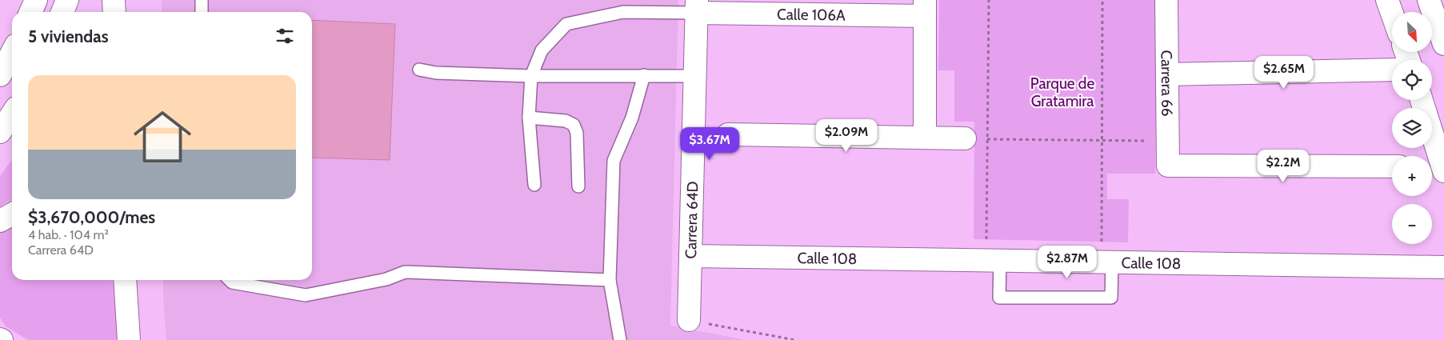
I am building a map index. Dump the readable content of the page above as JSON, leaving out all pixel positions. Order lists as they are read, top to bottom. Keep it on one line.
{"streets":{"street":["Calle 106A","Carrera 66","Carrera 64D","Calle 108"]},"crossings":[["Calle 106A","Carrera 64D"],["Carrera 64D","Calle 108"]],"parks":["Parque de Gratamira"],"north":"bottom right","page":{"map_buttons":["+","−"],"heading":"5 viviendas","price":["$2.65M","$2.09M","$3.67M","$2.2M","$2.87M"],"list":[{"name":"$3,670,000/mes","note":"4 hab. · 104 m² · Carrera 64D"}]}}
